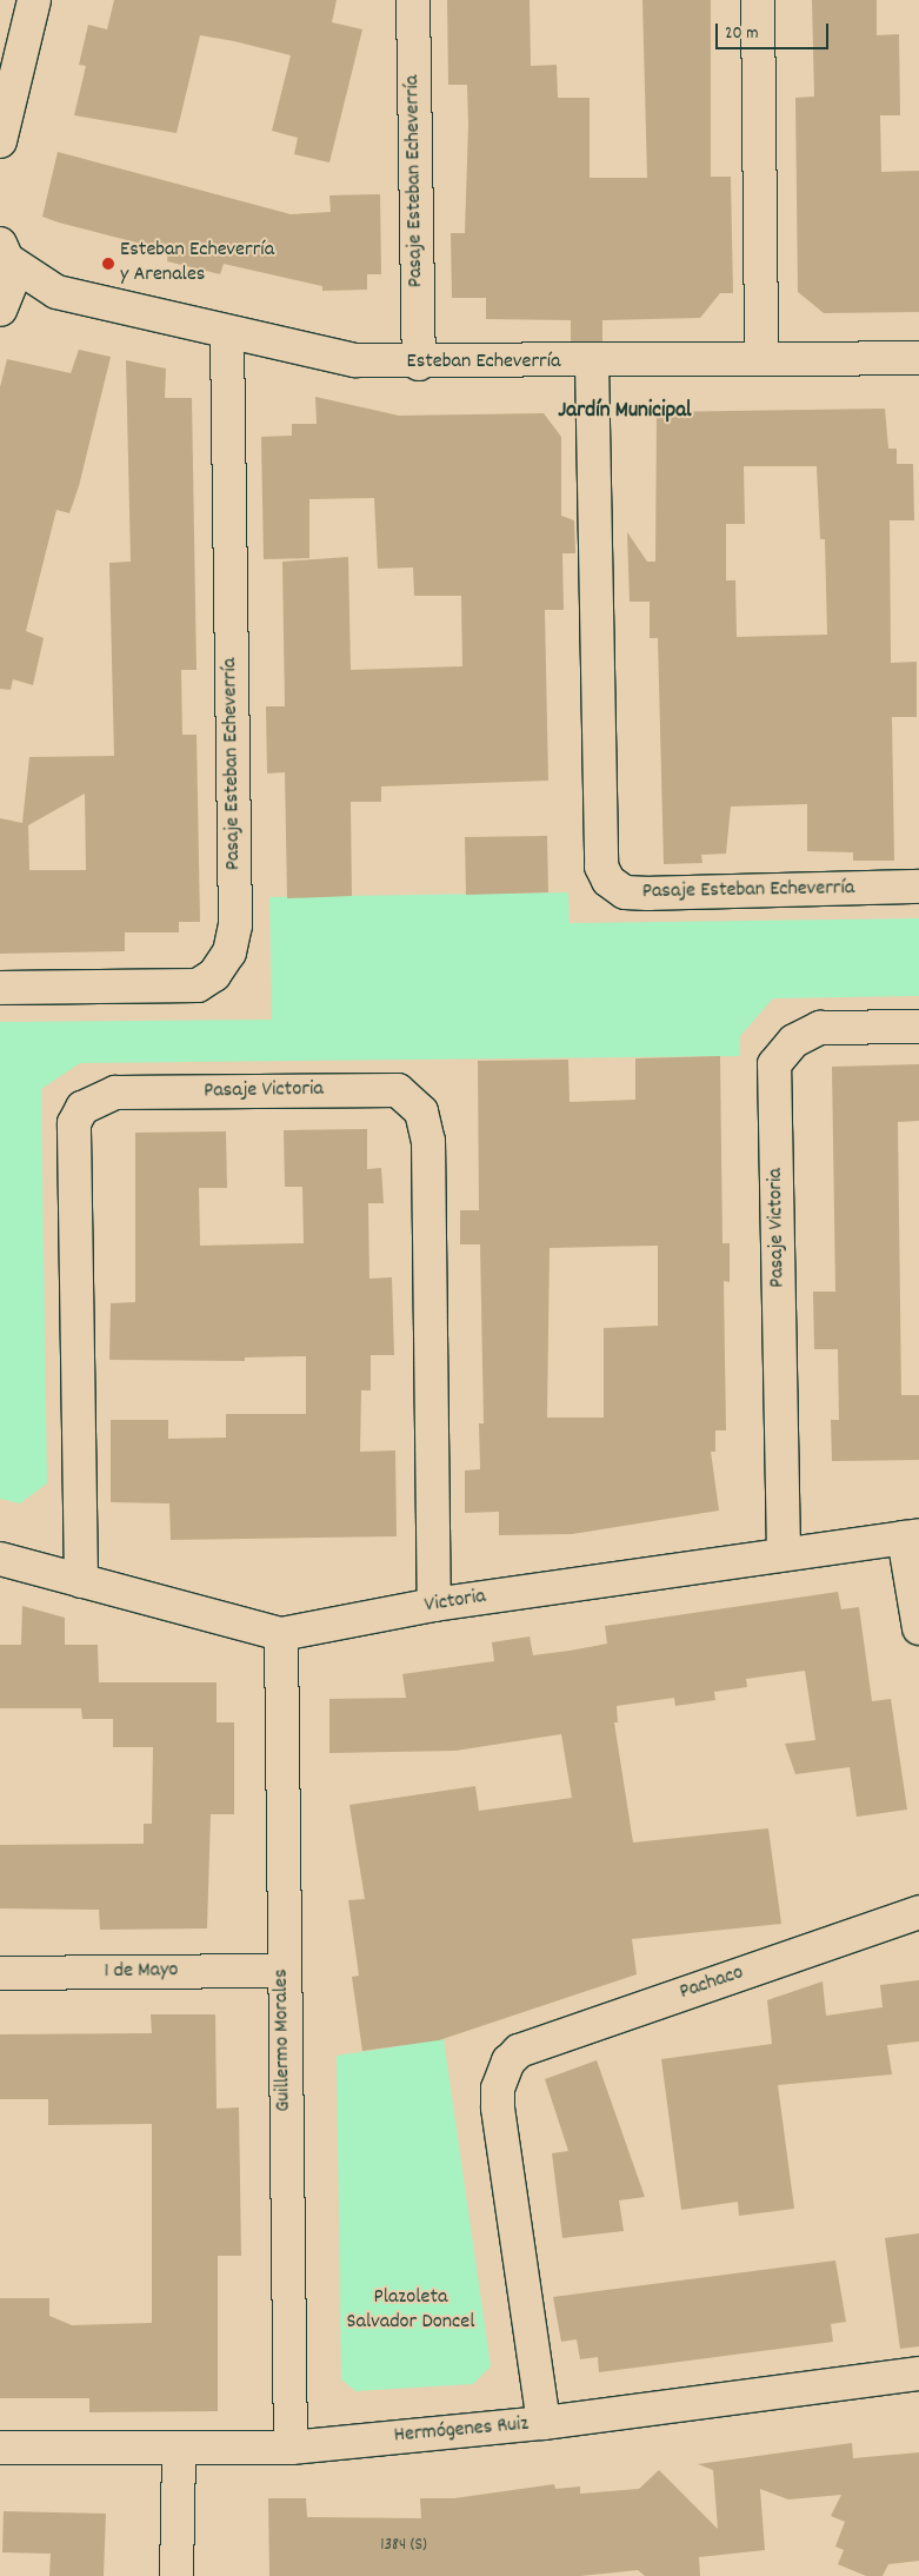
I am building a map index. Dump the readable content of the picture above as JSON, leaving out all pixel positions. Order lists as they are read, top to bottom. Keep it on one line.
{"streets":{"street":["Pasaje Esteban Echeverría","Esteban Echeverría","Pasaje Victoria","Victoria","1 de Mayo","Pachaco","Guillermo Morales","Hermógenes Ruiz"]},"crossings":[["Pasaje Esteban Echeverría","Esteban Echeverría"],["Pasaje Victoria","Victoria"],["Victoria","Guillermo Morales"],["1 de Mayo","Guillermo Morales"],["Pachaco","Hermógenes Ruiz"],["Guillermo Morales","Hermógenes Ruiz"]],"districts":["Jardín Municipal"],"parks":["Plazoleta Salvador Doncel"],"places":["Esteban Echeverría y Arenales"],"house_numbers":["1384 (S)"],"scale_bar":"20 m"}
